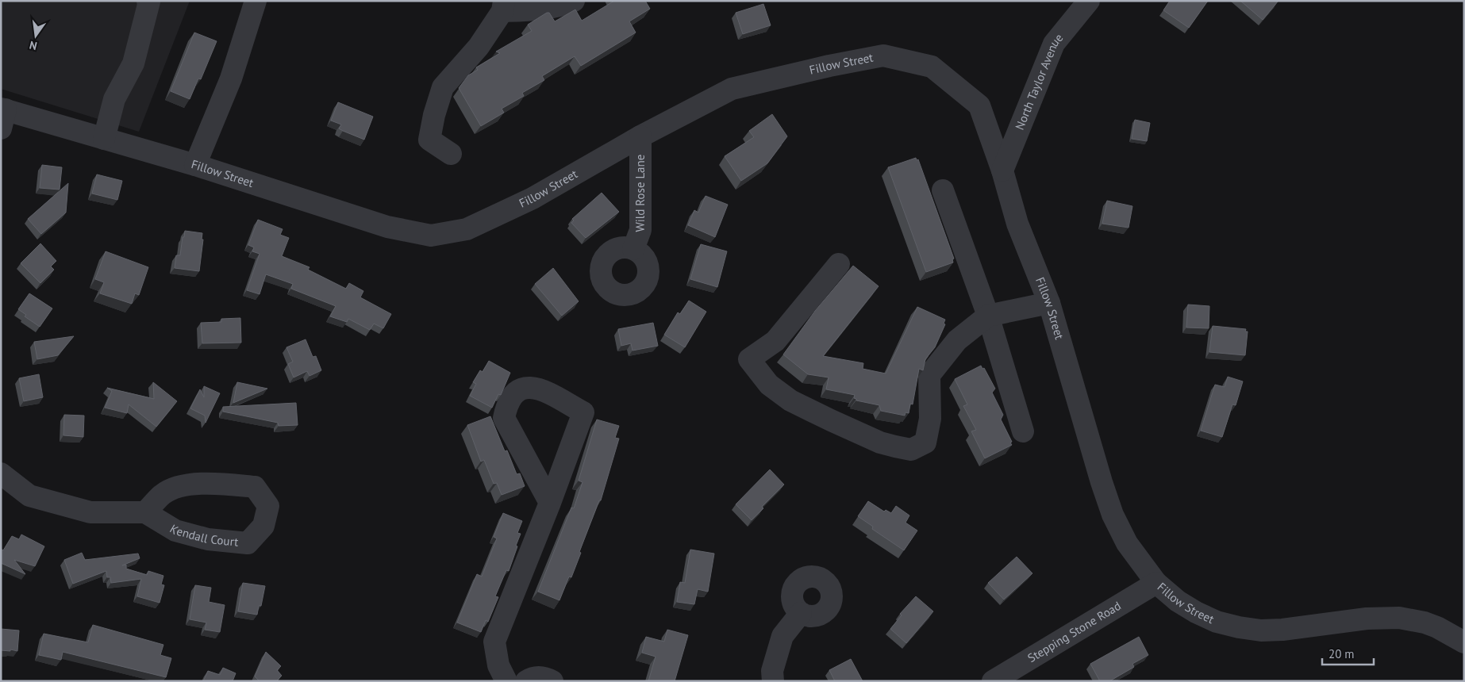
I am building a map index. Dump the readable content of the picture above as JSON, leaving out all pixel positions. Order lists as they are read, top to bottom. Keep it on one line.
{"streets":{"street":["Fillow Street","North Taylor Avenue","Wild Rose Lane","Kendall Court","Stepping Stone Road"]},"crossings":[["Fillow Street","North Taylor Avenue"],["Fillow Street","Wild Rose Lane"],["Fillow Street","Stepping Stone Road"]],"scale_bar":"20 m","north":"bottom"}
